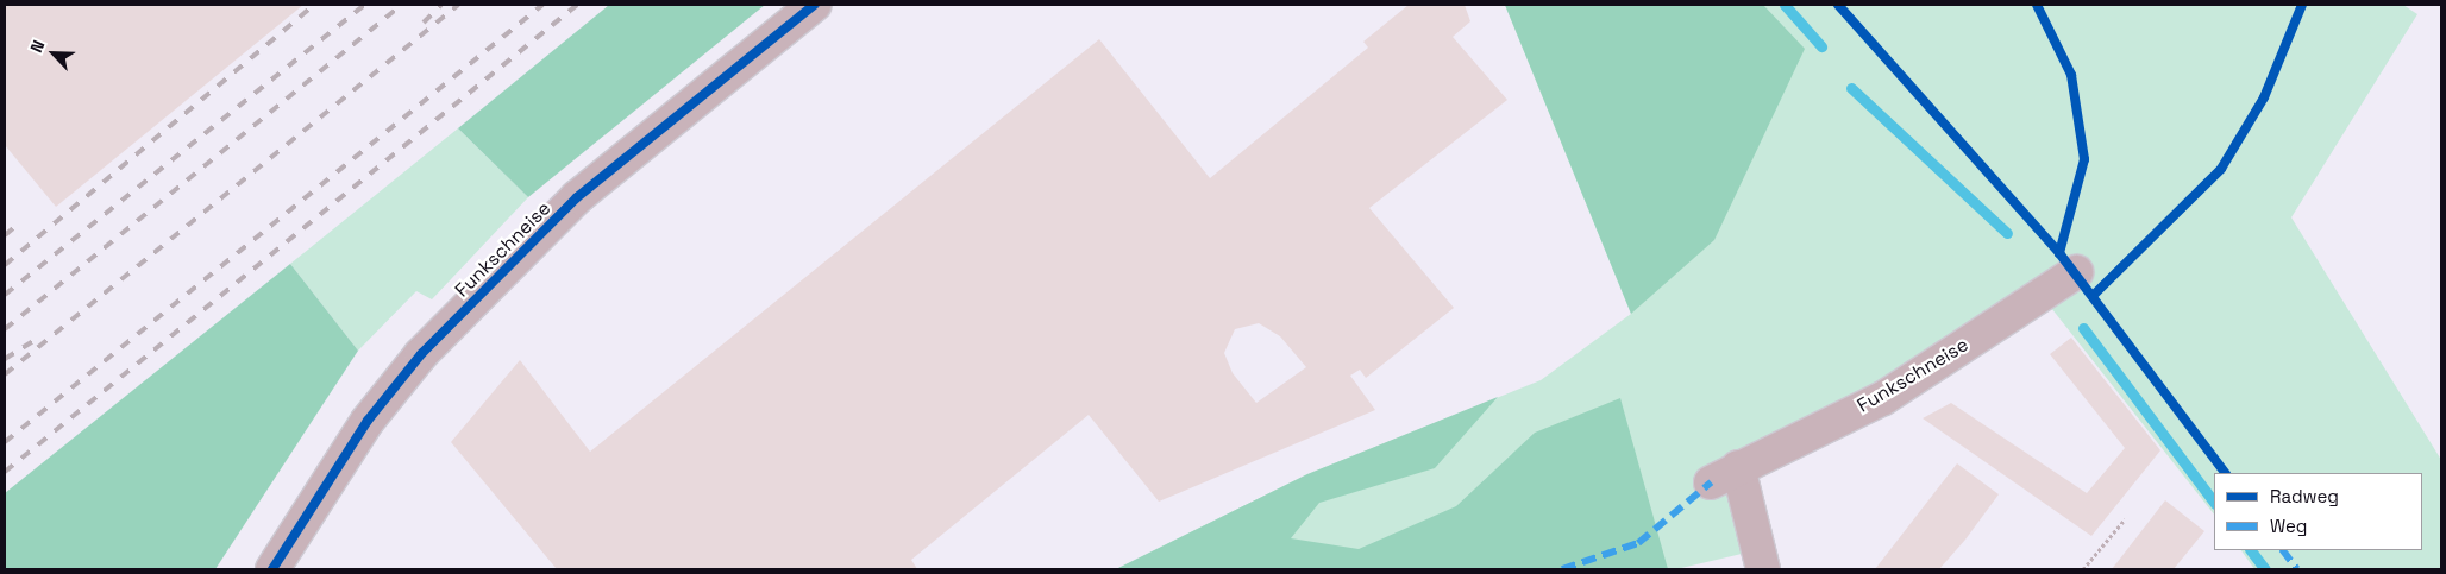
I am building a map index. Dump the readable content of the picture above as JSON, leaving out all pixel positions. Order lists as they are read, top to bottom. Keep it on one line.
{"streets":{"street":["Funkschneise"]},"legend":["Radweg","Weg"],"north":"top left"}
